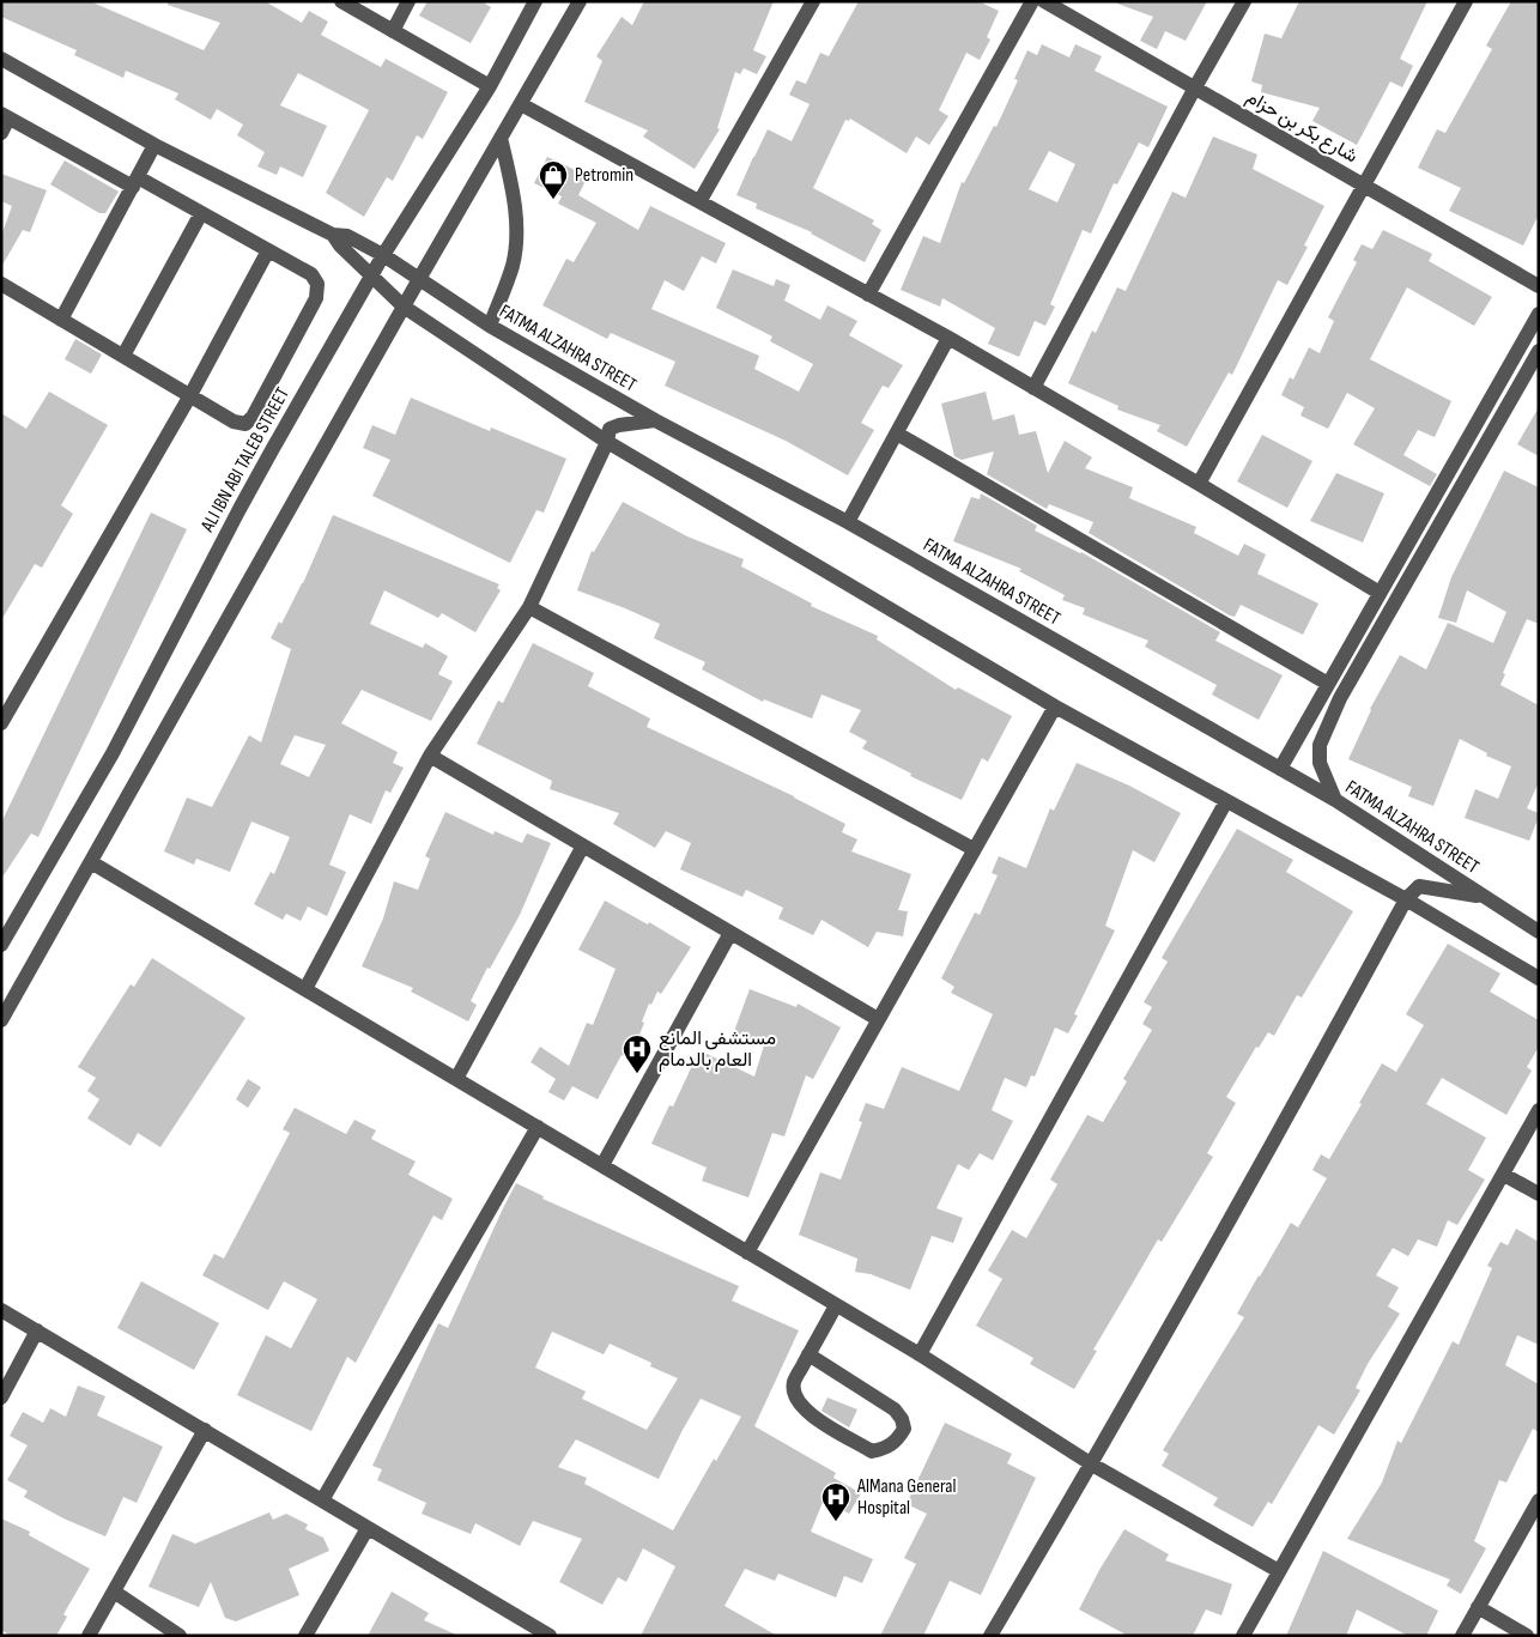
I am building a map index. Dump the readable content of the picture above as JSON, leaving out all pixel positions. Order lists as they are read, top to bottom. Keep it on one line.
{"streets":{"street":["شارع بكر بن حزام","FATMA ALZAHRA STREET","ALI IBN ABI TALEB STREET"]},"crossings":[["FATMA ALZAHRA STREET","ALI IBN ABI TALEB STREET"]],"places":{"shop":["Petromin"],"hospital":["مستشفى المانع العام بالدمام","AlMana General Hospital"]}}
